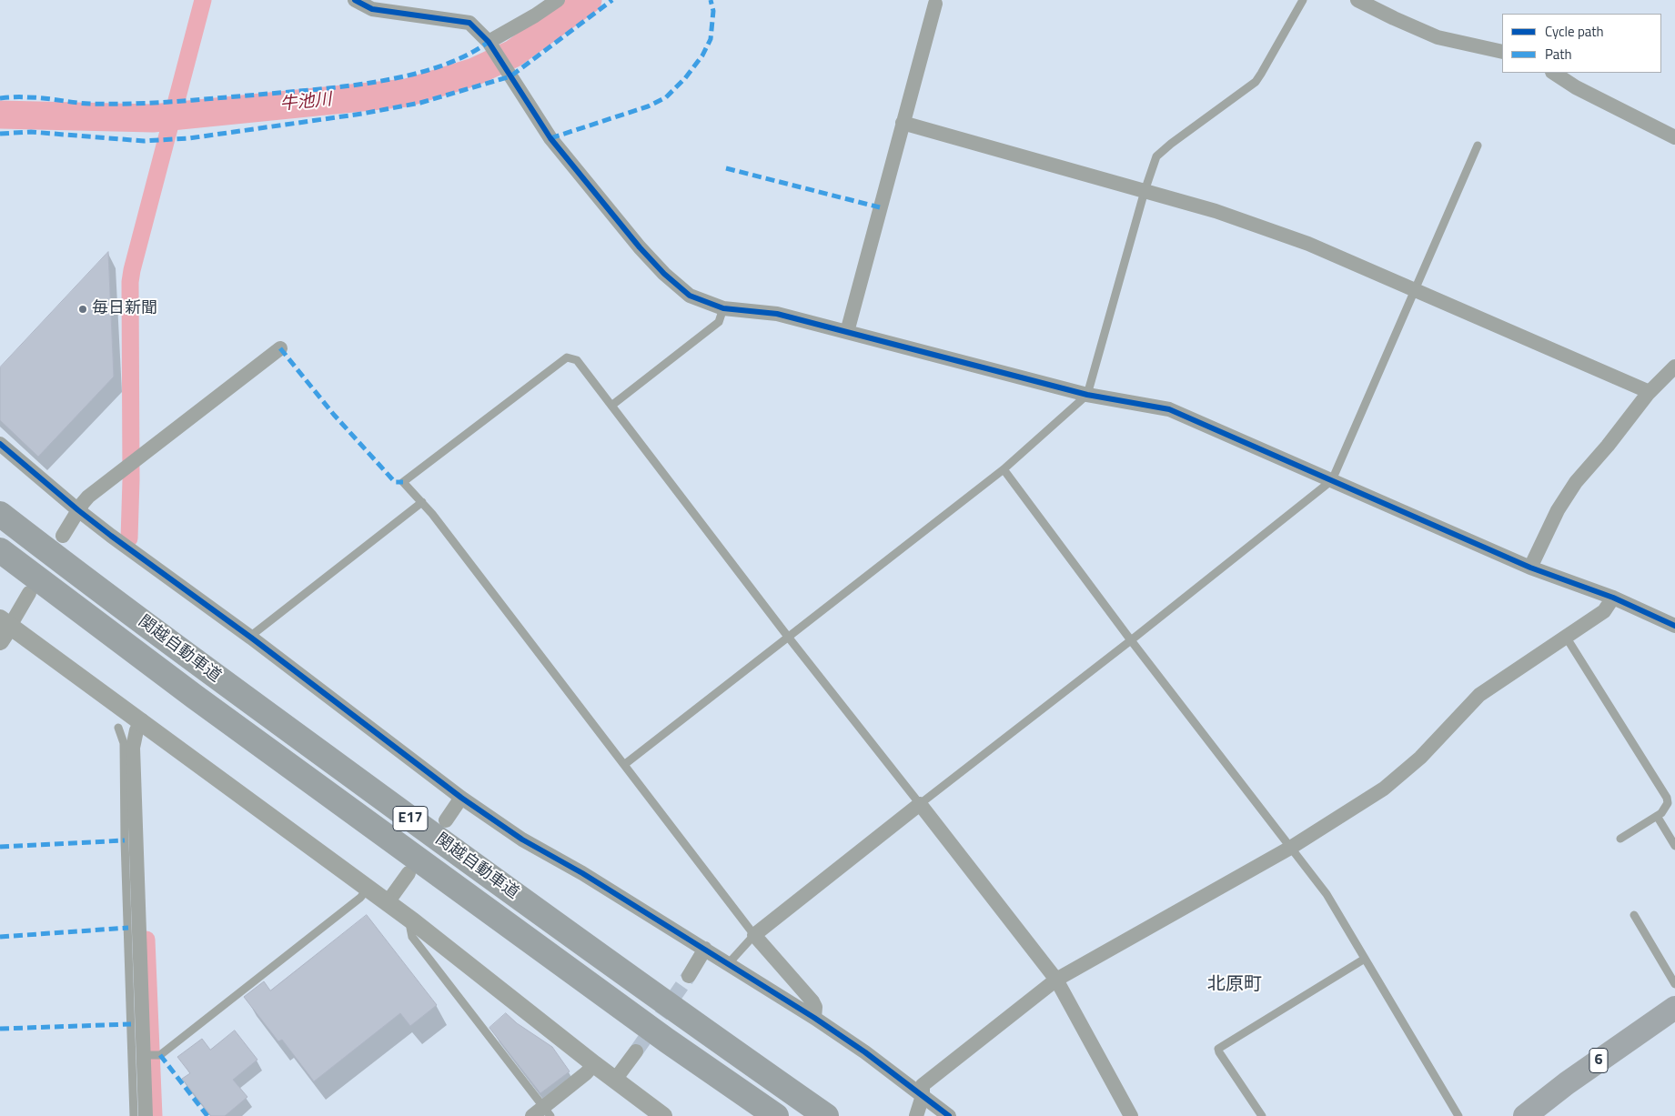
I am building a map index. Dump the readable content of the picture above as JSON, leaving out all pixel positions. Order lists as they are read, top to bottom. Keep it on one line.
{"streets":{"highway":["関越自動車道","E17"],"main road":["6"]},"districts":["北原町"],"water":["牛池川"],"places":["毎日新聞"],"legend":["Cycle path","Path"]}
